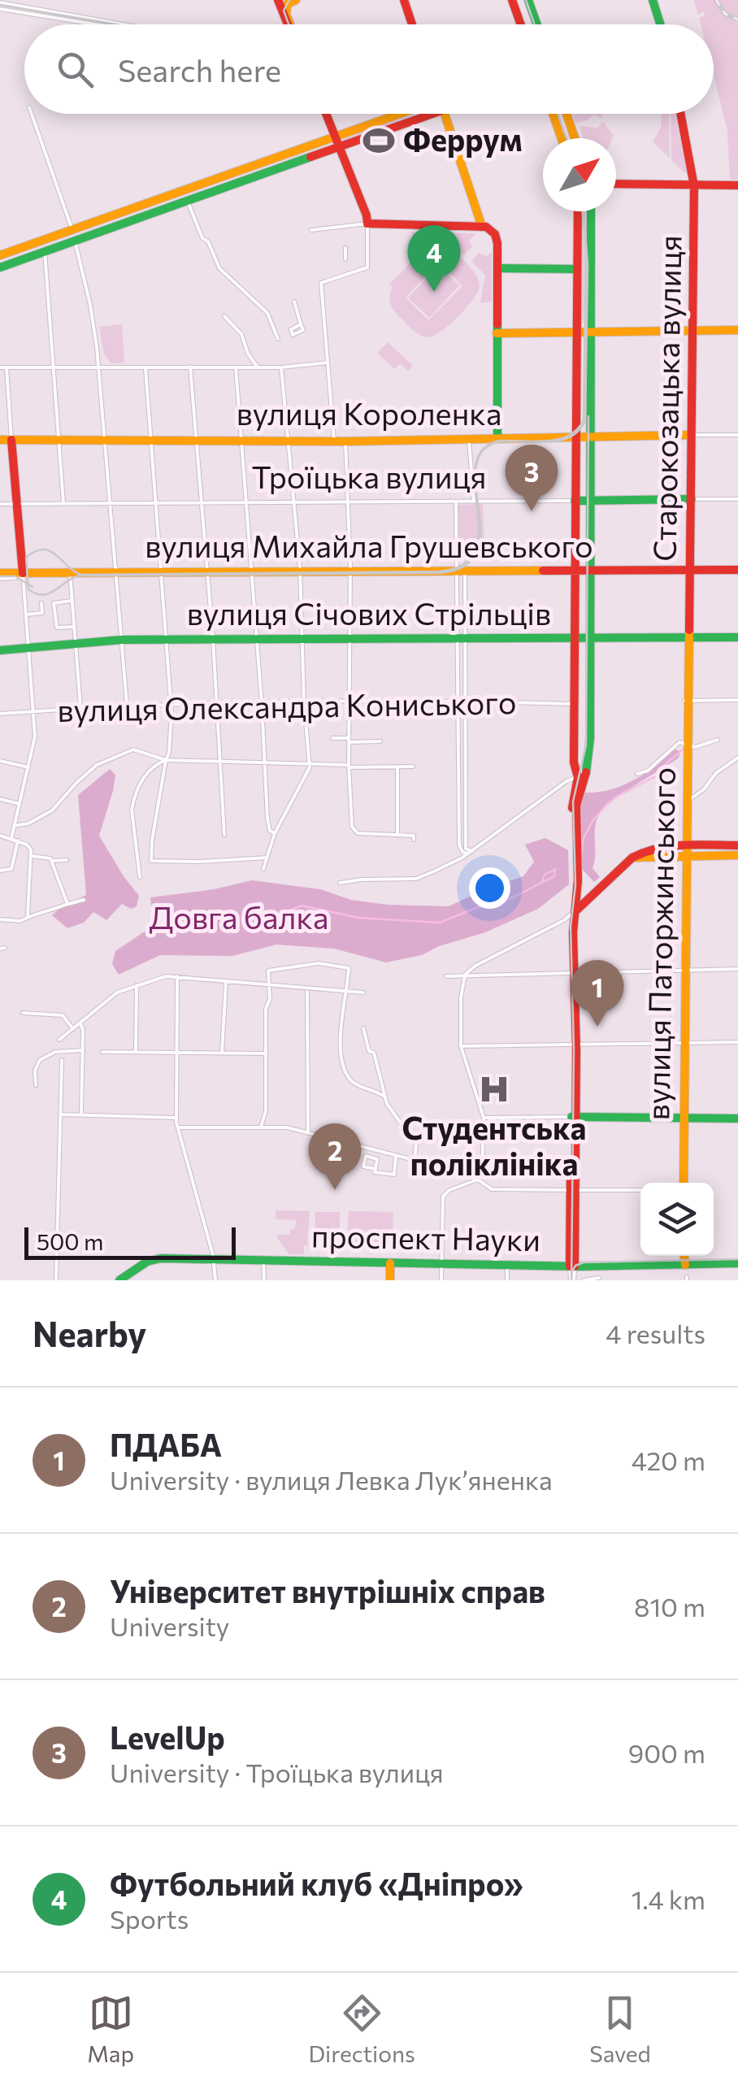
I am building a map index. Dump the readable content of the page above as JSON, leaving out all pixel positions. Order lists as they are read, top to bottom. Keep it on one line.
{"streets":{"main road":["Старокозацька вулиця","вулиця Короленка","Троїцька вулиця","вулиця Михайла Грушевського","вулиця Січових Стрільців","вулиця Паторжинського","проспект Науки"],"street":["вулиця Олександра Кониського"]},"crossings":[["Старокозацька вулиця","вулиця Короленка"],["Старокозацька вулиця","Троїцька вулиця"],["Старокозацька вулиця","вулиця Михайла Грушевського"],["Старокозацька вулиця","вулиця Січових Стрільців"],["Старокозацька вулиця","вулиця Паторжинського"]],"parks":["Довга балка"],"places":{"sports":["Феррум"],"hospital":["Студентська поліклініка"]},"scale_bar":"500 m","north":"top right","page":{"search":"Search here","pins":["4","3","1","2"],"scale":"500 m","heading":["Nearby","4 results"],"list":[{"mark":"1","name":"ПДАБА","note":"University · вулиця Левка Лукʼяненка","value":"420 m"},{"mark":"2","name":"Університет внутрішніх справ","note":"University","value":"810 m"},{"mark":"3","name":"LevelUp","note":"University · Троїцька вулиця","value":"900 m"},{"mark":"4","name":"Футбольний клуб «Дніпро»","note":"Sports","value":"1.4 km"}],"nav":["Map","Directions","Saved"]}}
